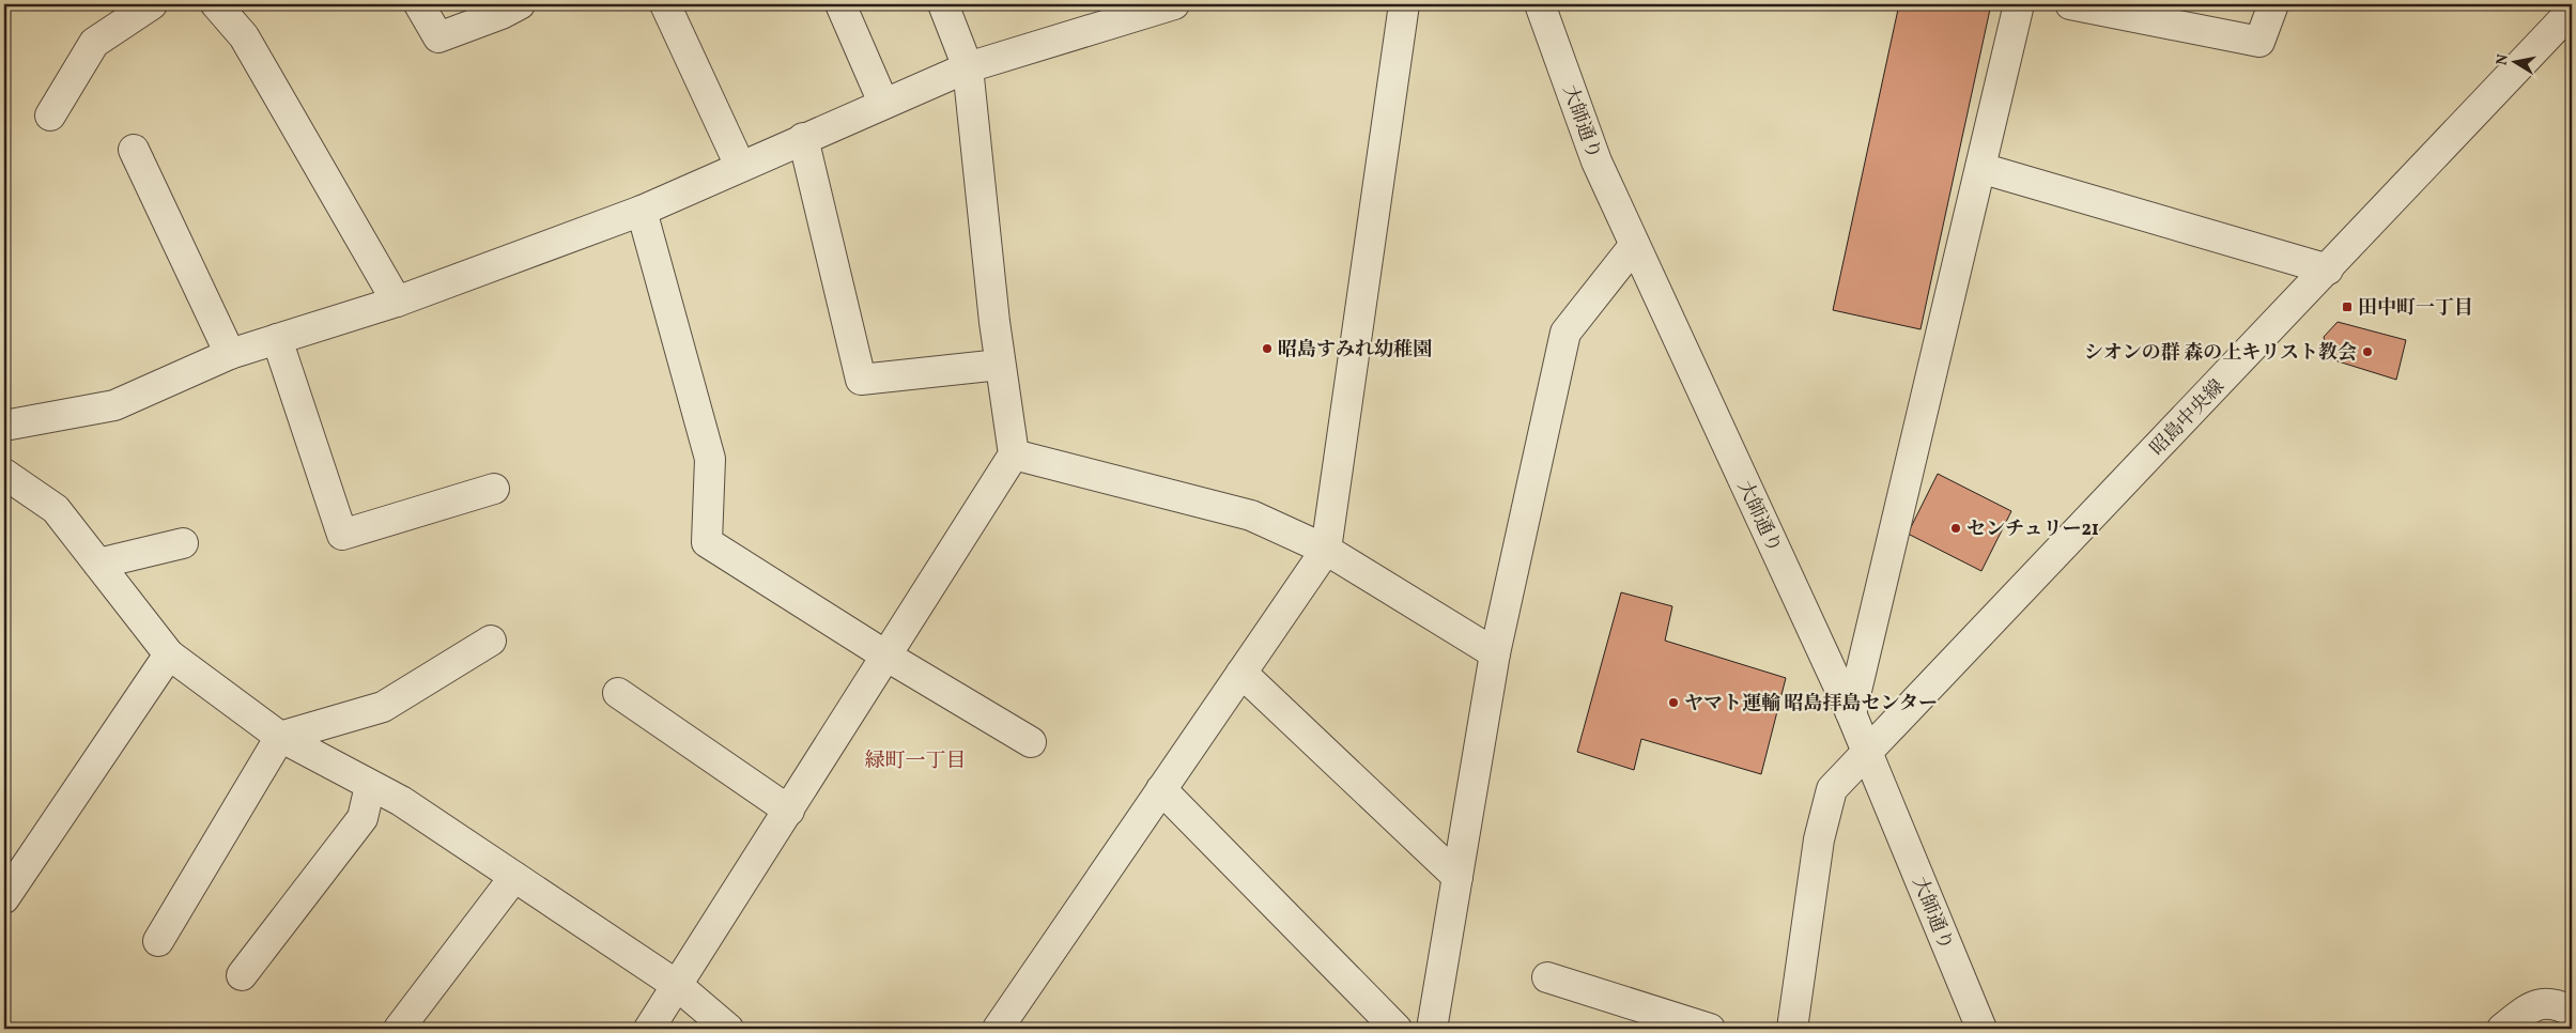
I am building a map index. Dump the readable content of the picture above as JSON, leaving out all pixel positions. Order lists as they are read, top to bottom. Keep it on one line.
{"streets":{"street":["大師通り","昭島中央線"]},"crossings":[["大師通り","昭島中央線"]],"districts":["緑町一丁目"],"places":{"transit":["田中町一丁目"],"other":["昭島すみれ幼稚園","シオンの群 森の上キリスト教会","センチュリー21","ヤマト運輸 昭島拝島センター"]},"north":"left"}
